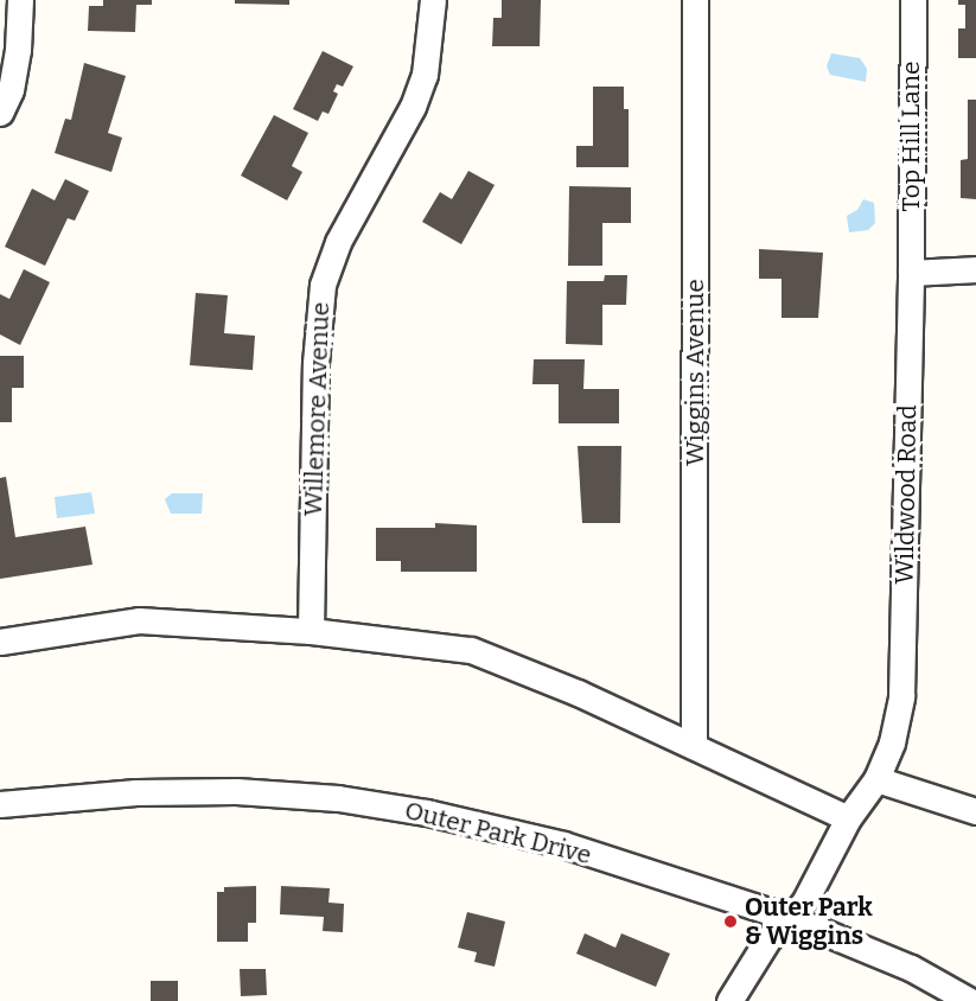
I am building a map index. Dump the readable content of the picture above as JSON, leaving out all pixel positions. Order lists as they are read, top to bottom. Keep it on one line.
{"streets":{"street":["Top Hill Lane","Wiggins Avenue","Willemore Avenue","Wildwood Road","Outer Park Drive"]},"crossings":[["Top Hill Lane","Wildwood Road"],["Wildwood Road","Outer Park Drive"]],"places":["Outer Park & Wiggins"]}
